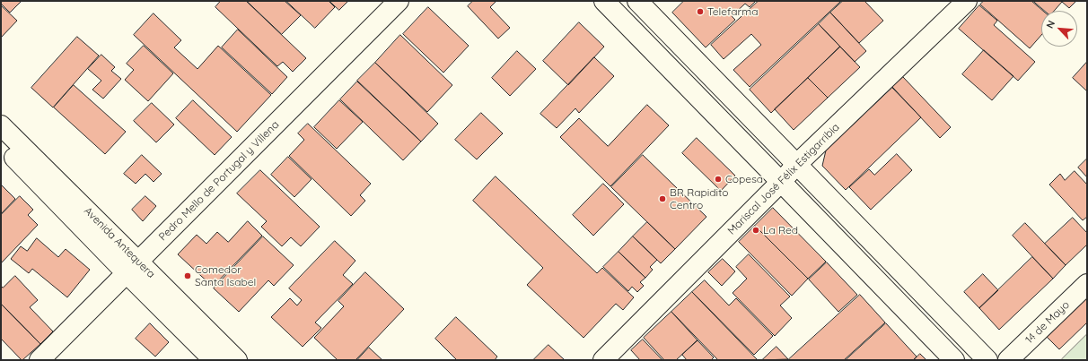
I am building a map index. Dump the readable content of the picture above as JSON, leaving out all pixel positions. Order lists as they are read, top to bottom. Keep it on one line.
{"streets":{"street":["Mariscal José Félix Estigarribia","Pedro Mello de Portugal y Villena","Avenida Antequera","14 de Mayo"]},"crossings":[["Pedro Mello de Portugal y Villena","Avenida Antequera"]],"places":["Telefarma","Copesa","BR Rapidito Centro","La Red","Comedor Santa Isabel"],"north":"top left"}
